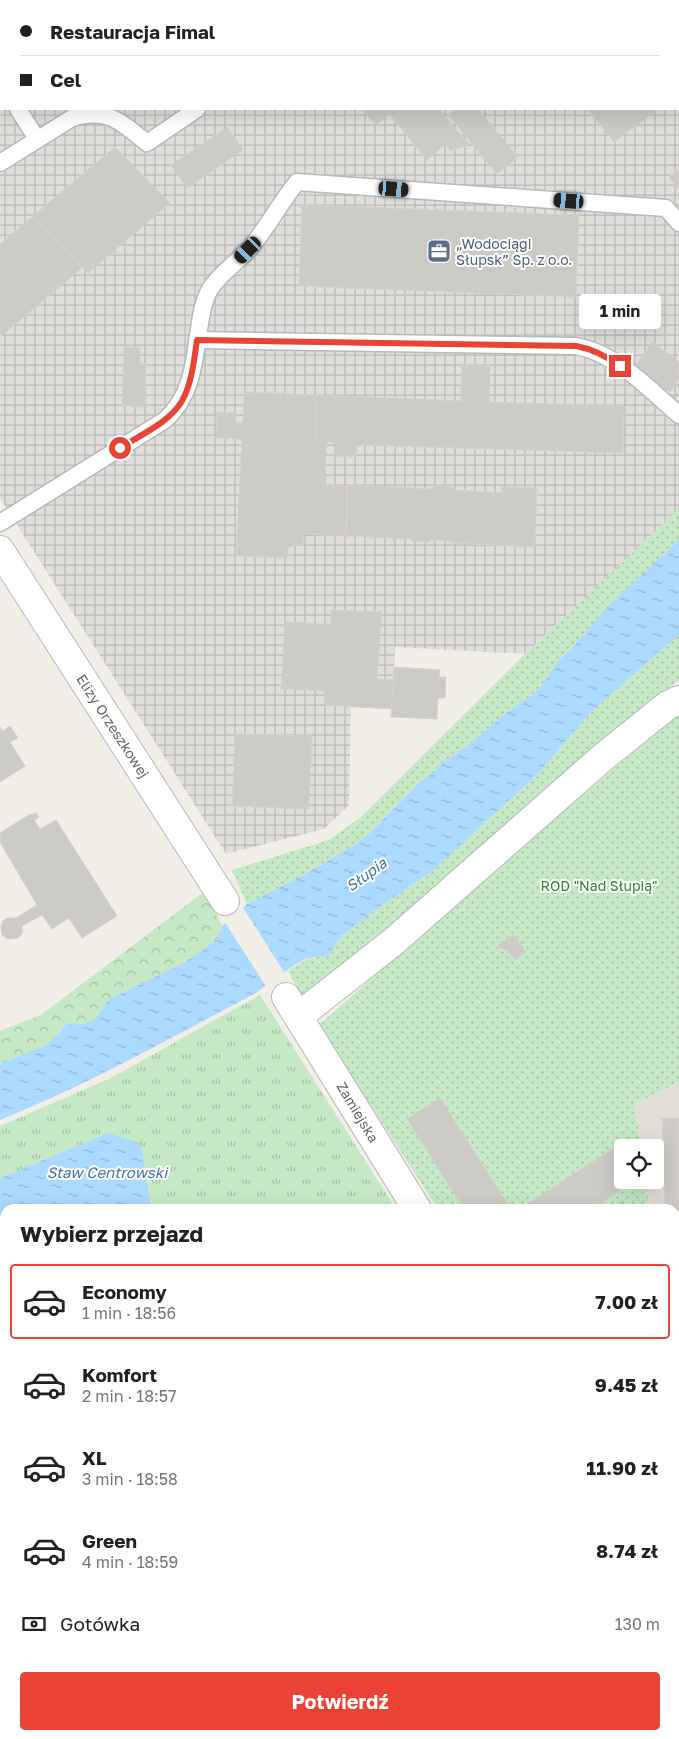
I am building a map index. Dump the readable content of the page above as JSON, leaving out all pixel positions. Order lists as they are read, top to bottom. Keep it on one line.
{"streets":{"street":["Elizy Orzeszkowej","Zamiejska"]},"water":["Słupia","Staw Centrowski"],"parks":["ROD \"Nad Słupią\""],"places":{"office":["„Wodociągi Słupsk” Sp. z o.o."]},"page":{"banner":["Restauracja Fimal","Cel"],"bubble":"1 min","heading":"Wybierz przejazd","list":[{"name":"Economy","note":"1 min · 18:56","value":"7.00 zł"},{"name":"Komfort","note":"2 min · 18:57","value":"9.45 zł"},{"name":"XL","note":"3 min · 18:58","value":"11.90 zł"},{"name":"Green","note":"4 min · 18:59","value":"8.74 zł"}],"pay":["Gotówka","130 m"],"buttons":"Potwierdź"}}
